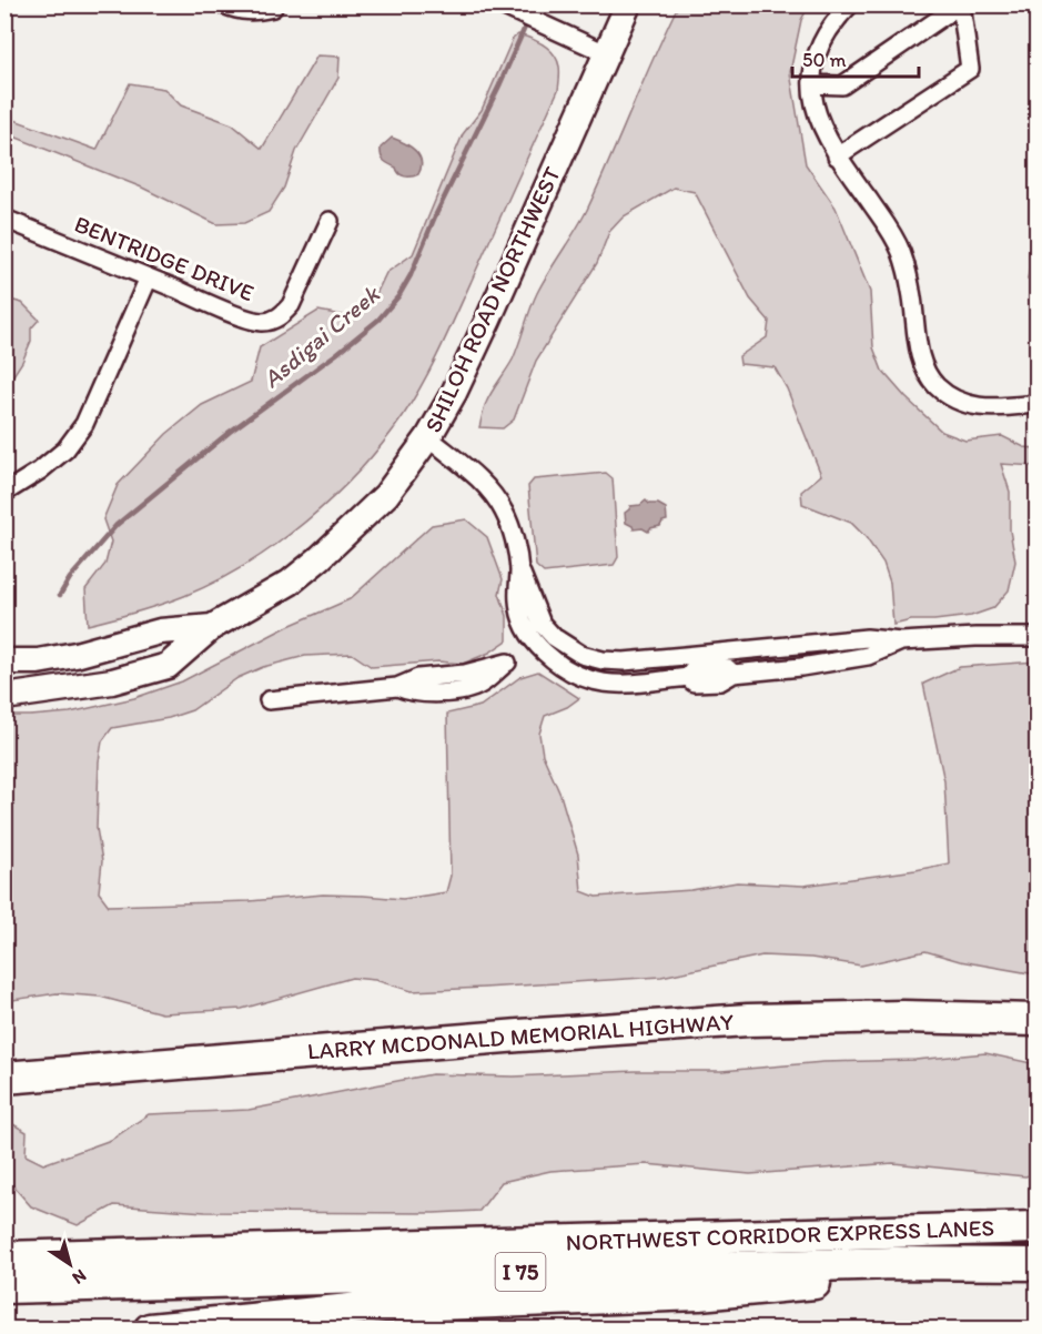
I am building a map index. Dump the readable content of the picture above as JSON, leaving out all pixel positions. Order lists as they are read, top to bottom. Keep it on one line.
{"streets":{"highway":["LARRY MCDONALD MEMORIAL HIGHWAY","NORTHWEST CORRIDOR EXPRESS LANES","I 75"],"street":["BENTRIDGE DRIVE","SHILOH ROAD NORTHWEST"]},"water":["Asdigai Creek"],"scale_bar":"50 m","north":"bottom right"}
